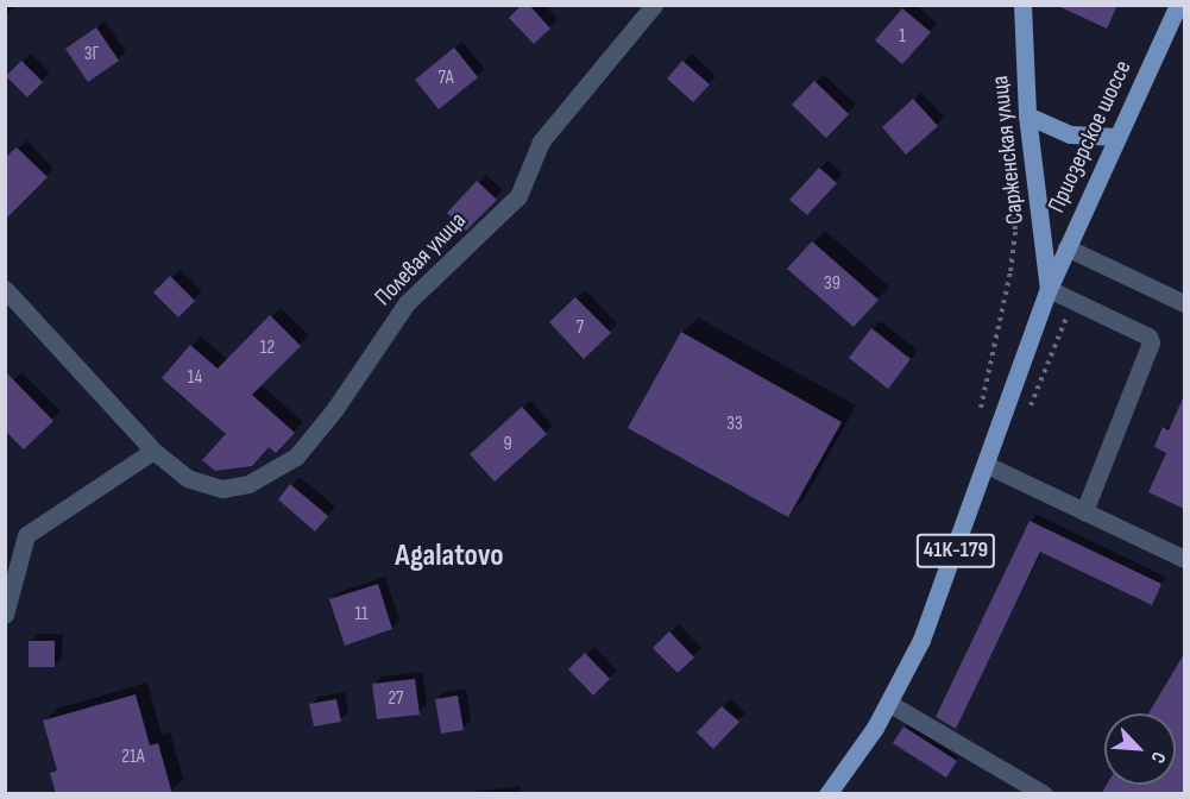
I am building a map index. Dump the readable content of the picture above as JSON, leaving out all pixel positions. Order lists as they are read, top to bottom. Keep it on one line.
{"streets":{"main road":["Приозерское шоссе","Сарженская улица","41К-179"],"street":["Полевая улица"]},"crossings":[["Приозерское шоссе","Сарженская улица"],["Приозерское шоссе","41К-179"],["Сарженская улица","41К-179"]],"districts":["Agalatovo"],"house_numbers":["1","3Г","7А","39","7","12","14","33","9","11","27","21А"],"north":"bottom right"}
